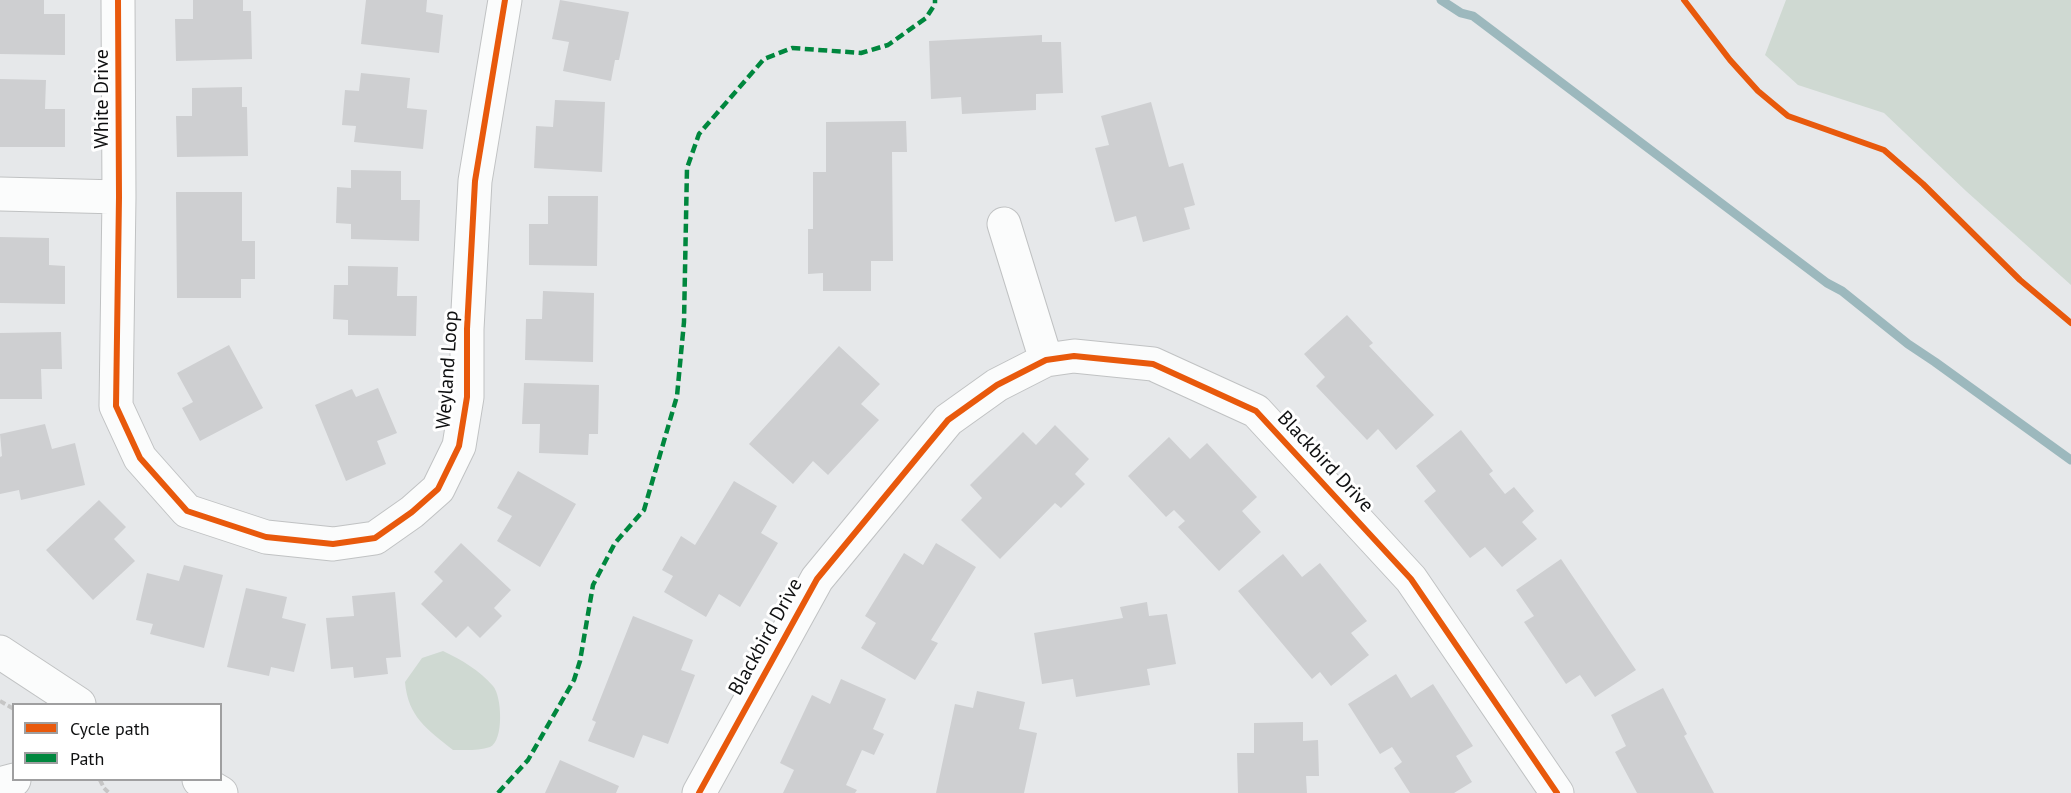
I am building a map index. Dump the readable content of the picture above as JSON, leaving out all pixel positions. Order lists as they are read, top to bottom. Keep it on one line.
{"streets":{"street":["White Drive","Weyland Loop","Blackbird Drive"]},"crossings":[["White Drive","Weyland Loop"]],"legend":["Cycle path","Path"]}
